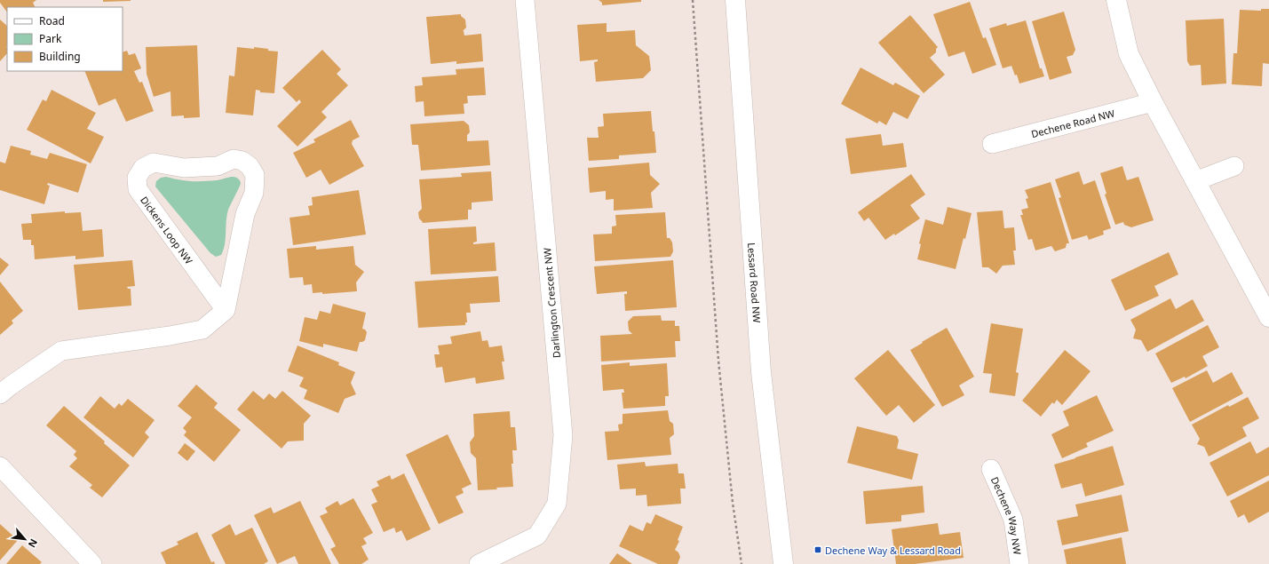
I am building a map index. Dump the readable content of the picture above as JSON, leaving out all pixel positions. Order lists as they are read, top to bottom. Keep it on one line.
{"streets":{"main road":["Lessard Road NW"],"street":["Dechene Road NW","Dickens Loop NW","Darlington Crescent NW","Dechene Way NW"]},"places":{"transit":["Dechene Way & Lessard Road"]},"legend":["Road","Park","Building"],"north":"bottom right"}
